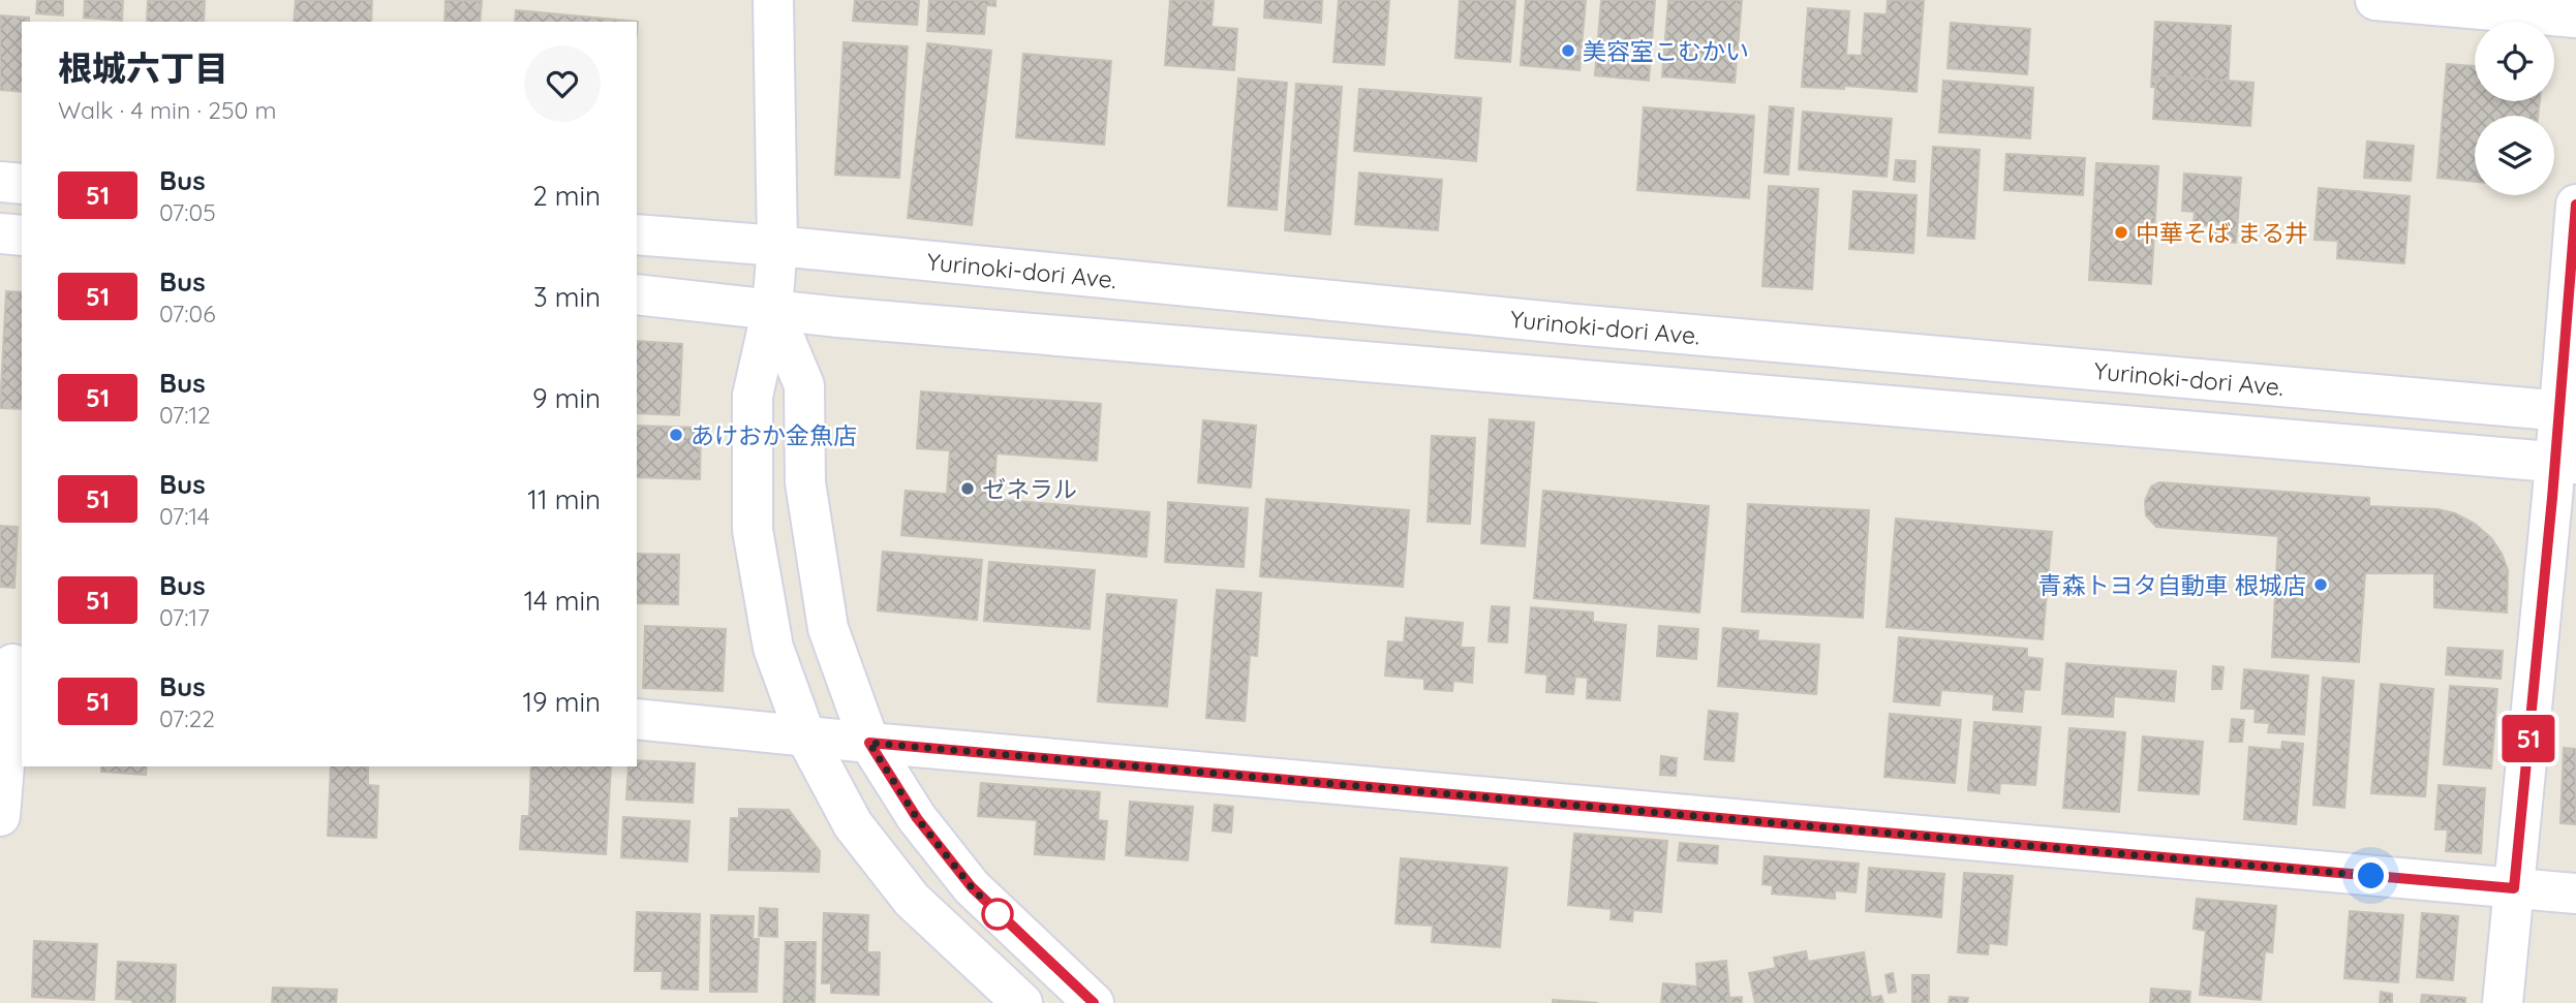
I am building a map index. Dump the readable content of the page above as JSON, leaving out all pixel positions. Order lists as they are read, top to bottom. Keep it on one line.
{"streets":{"street":["Yurinoki-dori Ave."]},"places":["美容室こむかい","中華そば まる井","あけおか金魚店","ゼネラル","青森トヨタ自動車 根城店"],"lines":["bus line 51"],"page":{"on_map":"51","heading":["根城六丁目","Walk · 4 min · 250 m"],"list":[{"mark":"51","name":"Bus","note":"07:05","value":"2 min"},{"mark":"51","name":"Bus","note":"07:06","value":"3 min"},{"mark":"51","name":"Bus","note":"07:12","value":"9 min"},{"mark":"51","name":"Bus","note":"07:14","value":"11 min"},{"mark":"51","name":"Bus","note":"07:17","value":"14 min"},{"mark":"51","name":"Bus","note":"07:22","value":"19 min"}]}}
